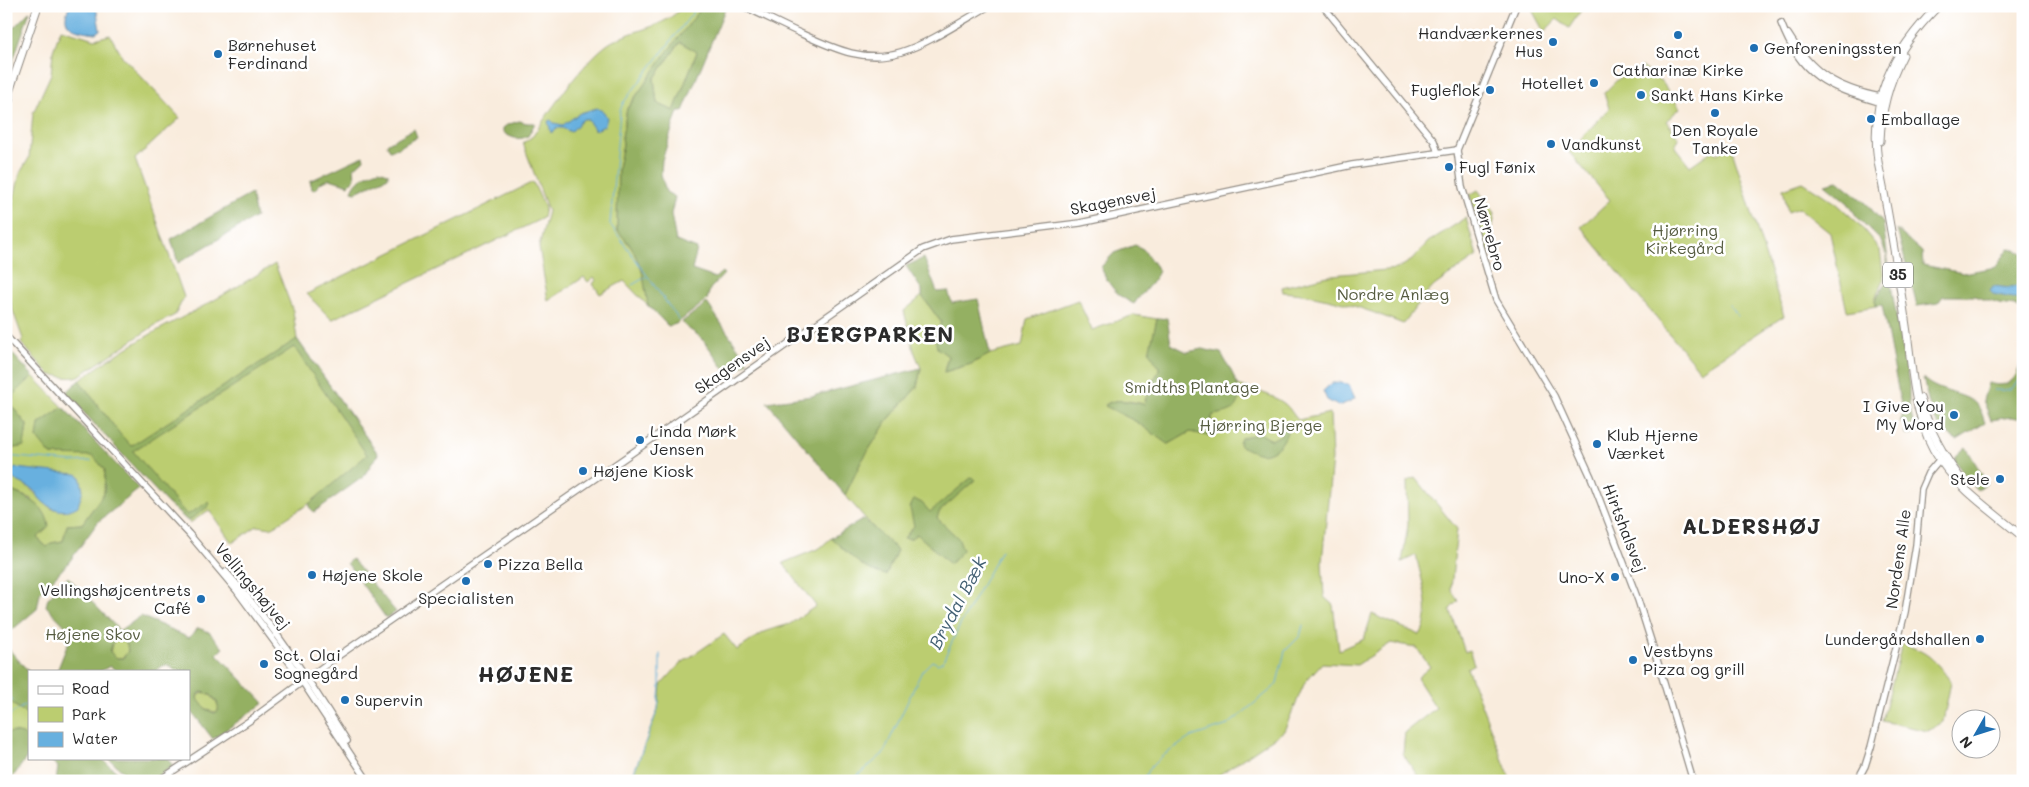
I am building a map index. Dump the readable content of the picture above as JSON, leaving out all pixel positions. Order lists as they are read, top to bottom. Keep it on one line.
{"streets":{"main road":["35"],"street":["Skagensvej","Nørrebro","Hirtshalsvej","Nordens Alle","Vellingshøjvej"]},"crossings":[["Skagensvej","Nørrebro"],["Skagensvej","Vellingshøjvej"],["Nørrebro","Hirtshalsvej"],["35","Nordens Alle"]],"districts":["BJERGPARKEN","ALDERSHØJ","HØJENE"],"water":["Brydal Bæk"],"parks":["Hjørring Kirkegård","Nordre Anlæg","Smidths Plantage","Hjørring Bjerge","Højene Skov"],"places":["Sanct Catharinæ Kirke","Handværkernes Hus","Genforeningssten","Børnehuset Ferdinand","Hotellet","Fugleflok","Sankt Hans Kirke","Den Royale Tanke","Emballage","Vandkunst","Fugl Fønix","I Give You My Word","Linda Mørk Jensen","Klub Hjerne Værket","Højene Kiosk","Stele","Pizza Bella","Højene Skole","Uno-X","Specialisten","Vellingshøjcentrets Café","Lundergårdshallen","Vestbyns Pizza og grill","Sct. Olai Sognegård","Supervin"],"legend":["Road","Park","Water"],"north":"bottom left"}
